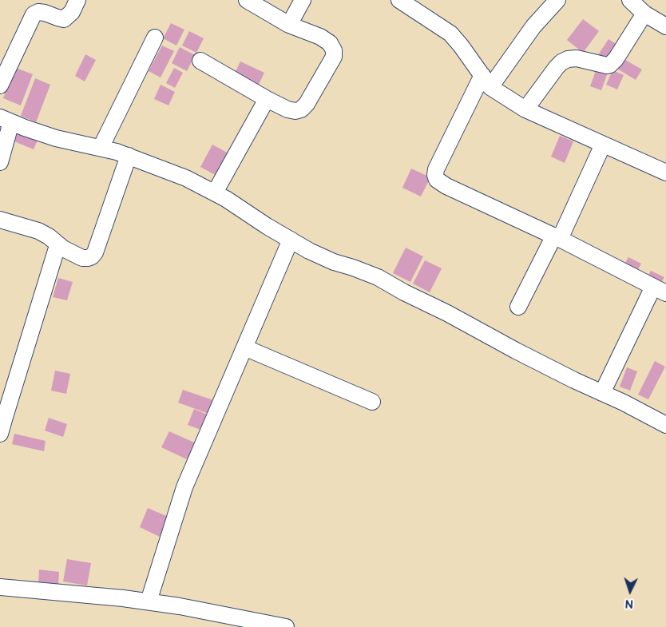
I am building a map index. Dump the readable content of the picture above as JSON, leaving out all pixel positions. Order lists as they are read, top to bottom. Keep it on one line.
{"north":"bottom"}
